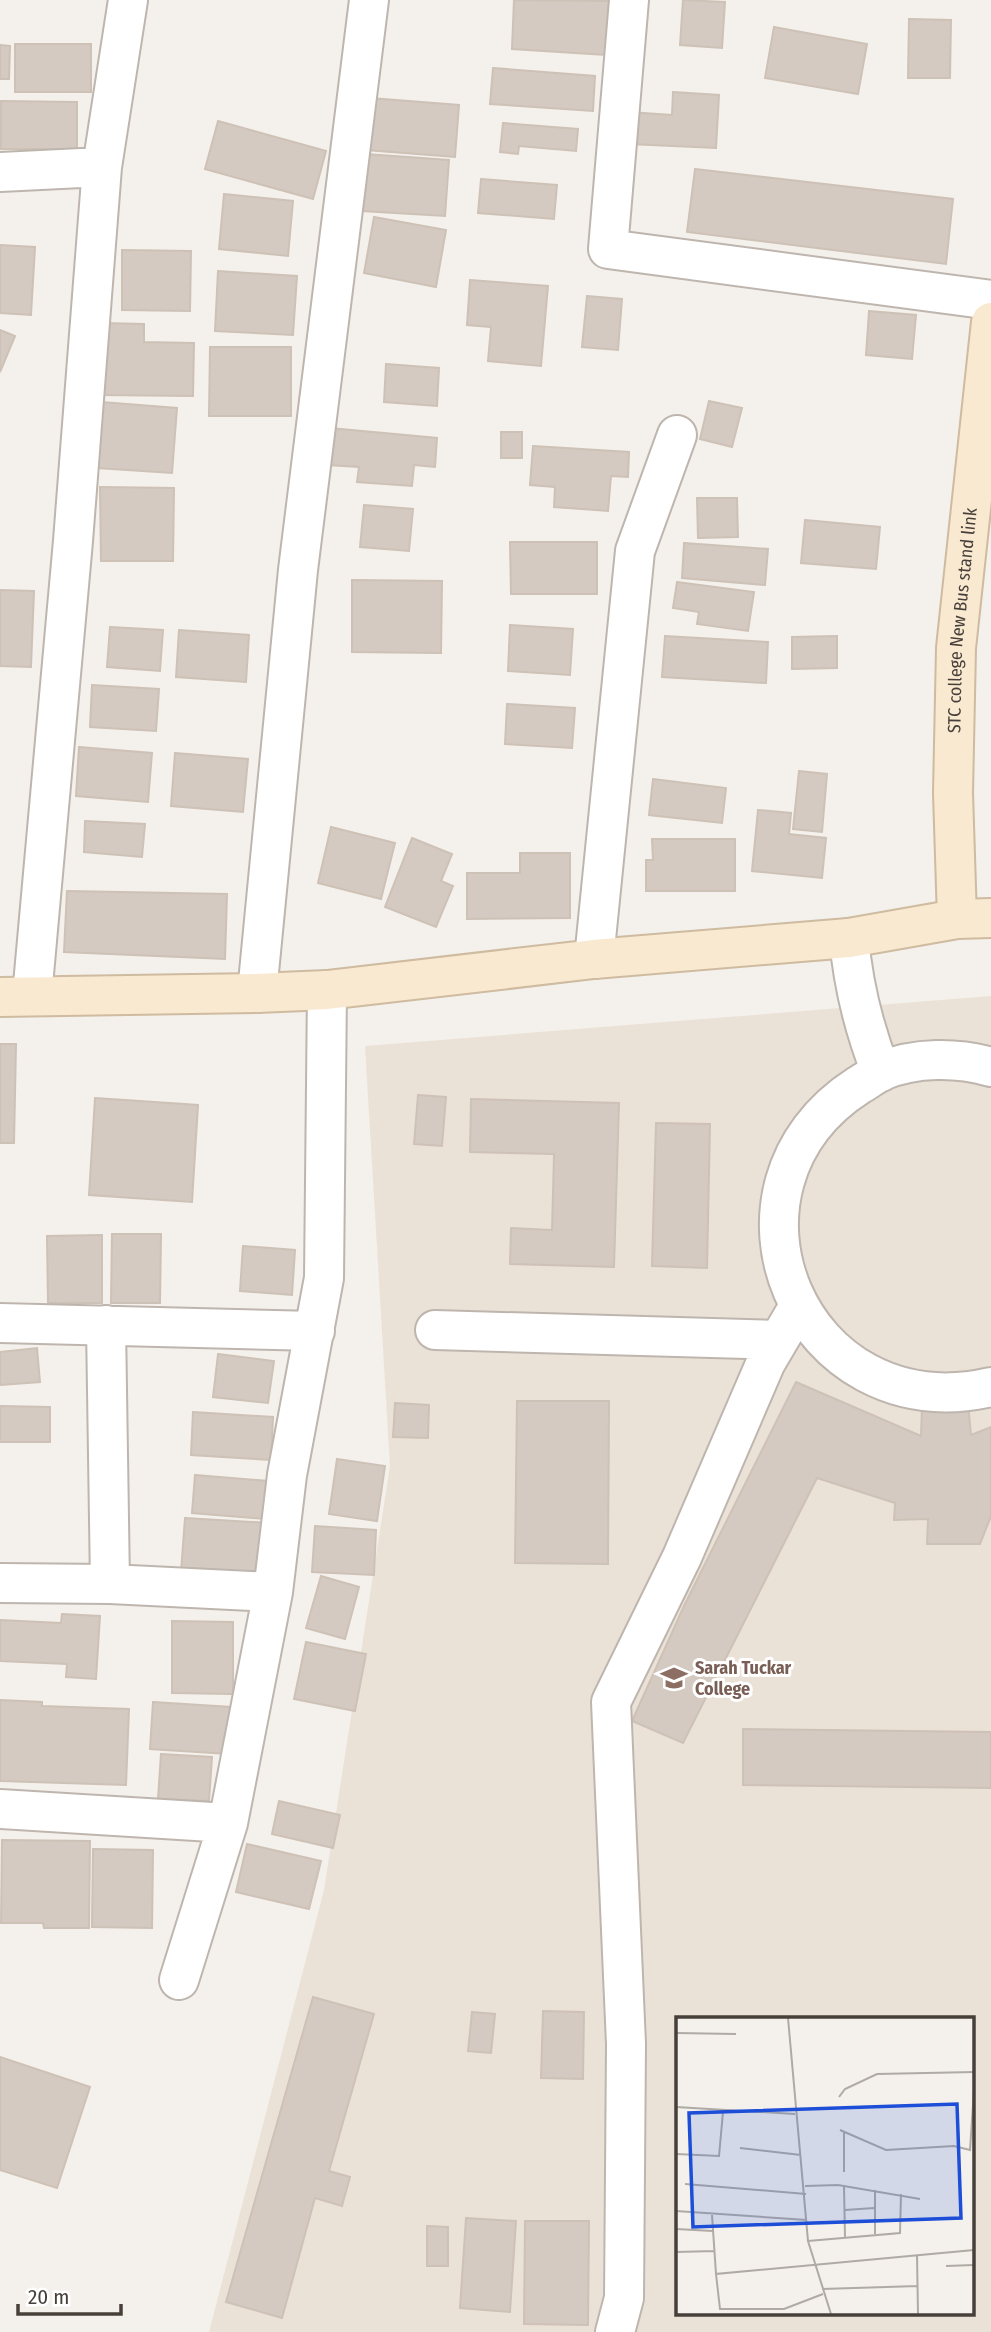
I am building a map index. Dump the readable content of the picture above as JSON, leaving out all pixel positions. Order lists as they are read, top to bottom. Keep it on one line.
{"streets":{"street":["STC college New Bus stand link"]},"places":{"school or university":["Sarah Tuckar College"]},"scale_bar":"20 m"}
